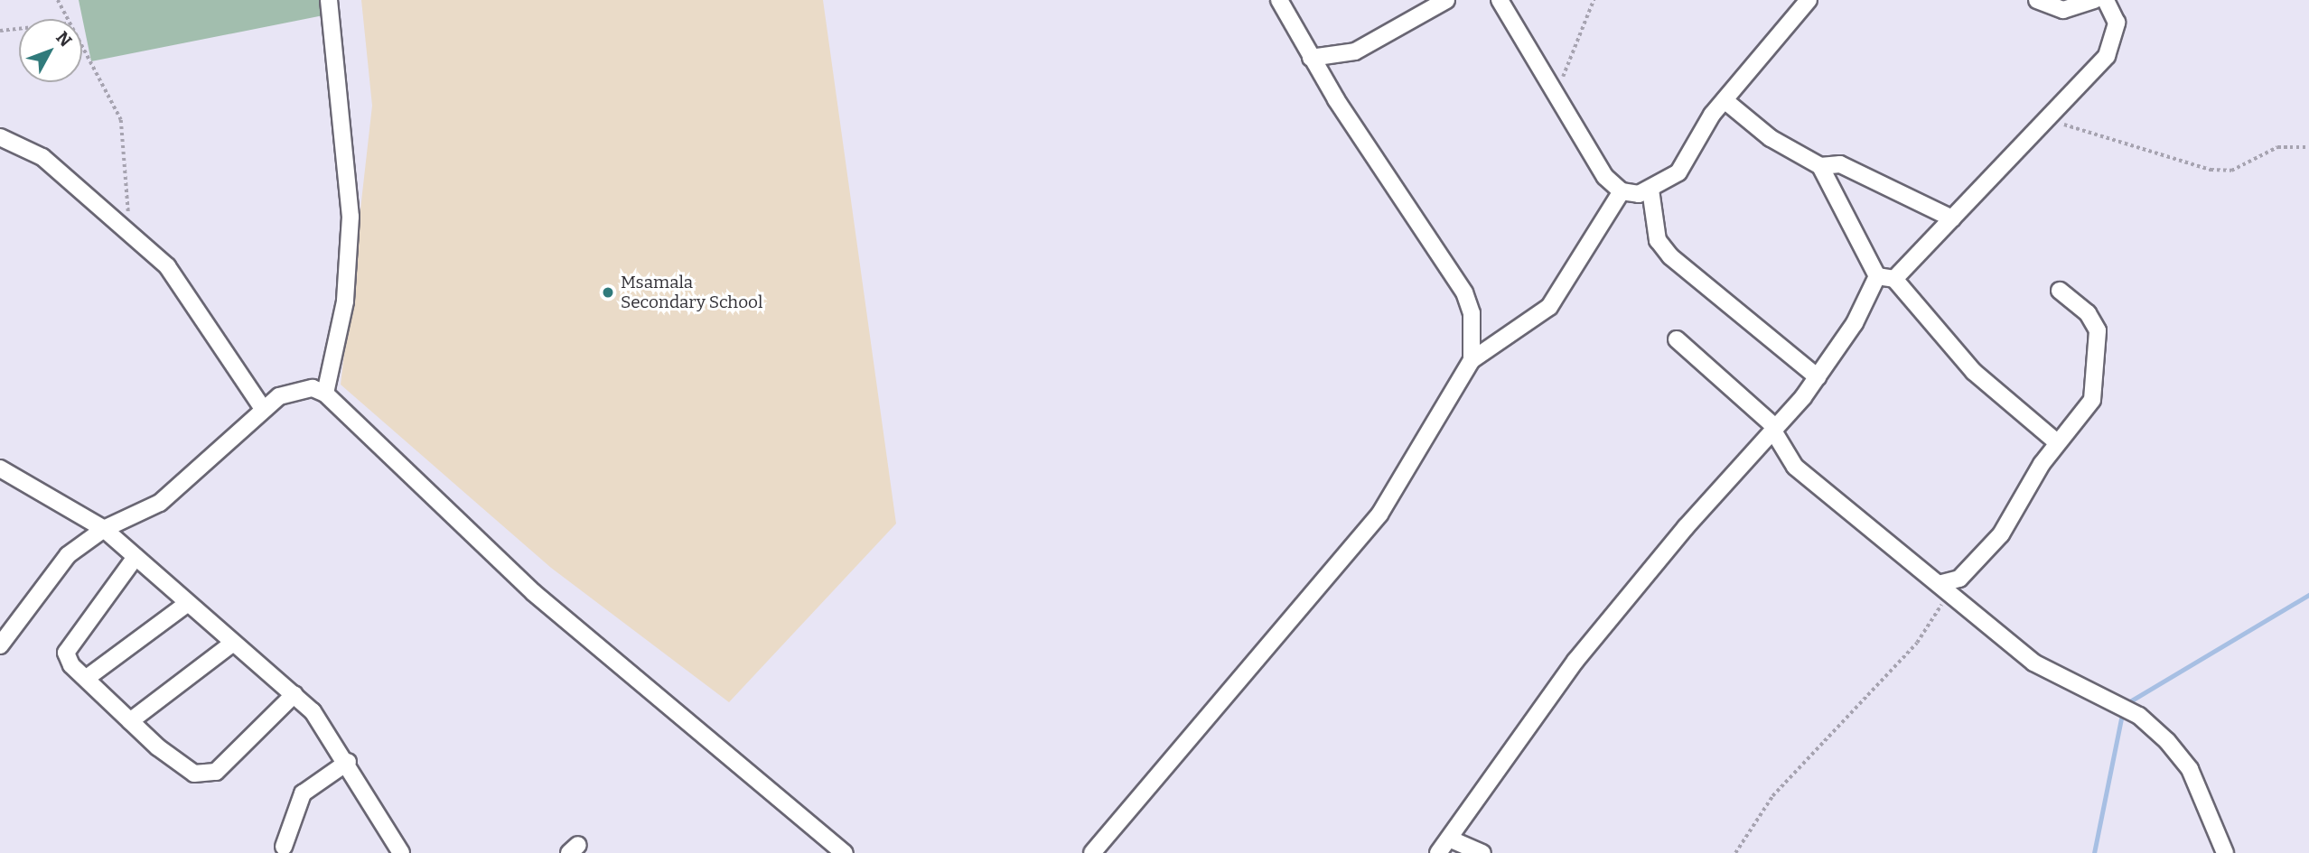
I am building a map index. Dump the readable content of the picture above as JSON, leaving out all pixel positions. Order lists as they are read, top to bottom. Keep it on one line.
{"places":["Msamala Secondary School"],"north":"top right"}
